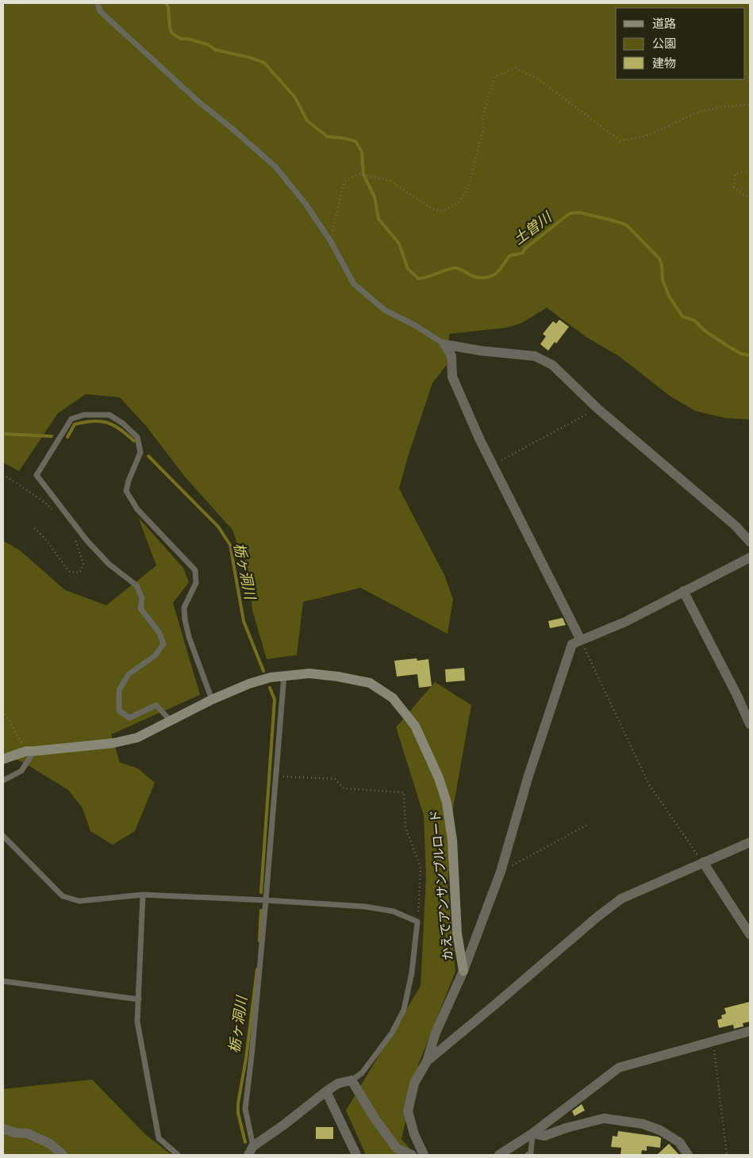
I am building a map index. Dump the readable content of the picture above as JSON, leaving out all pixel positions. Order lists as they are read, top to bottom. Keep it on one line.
{"streets":{"street":["かえでアンサンブルロード"]},"water":["土曽川","栃ヶ洞川"],"legend":["道路","公園","建物"]}
